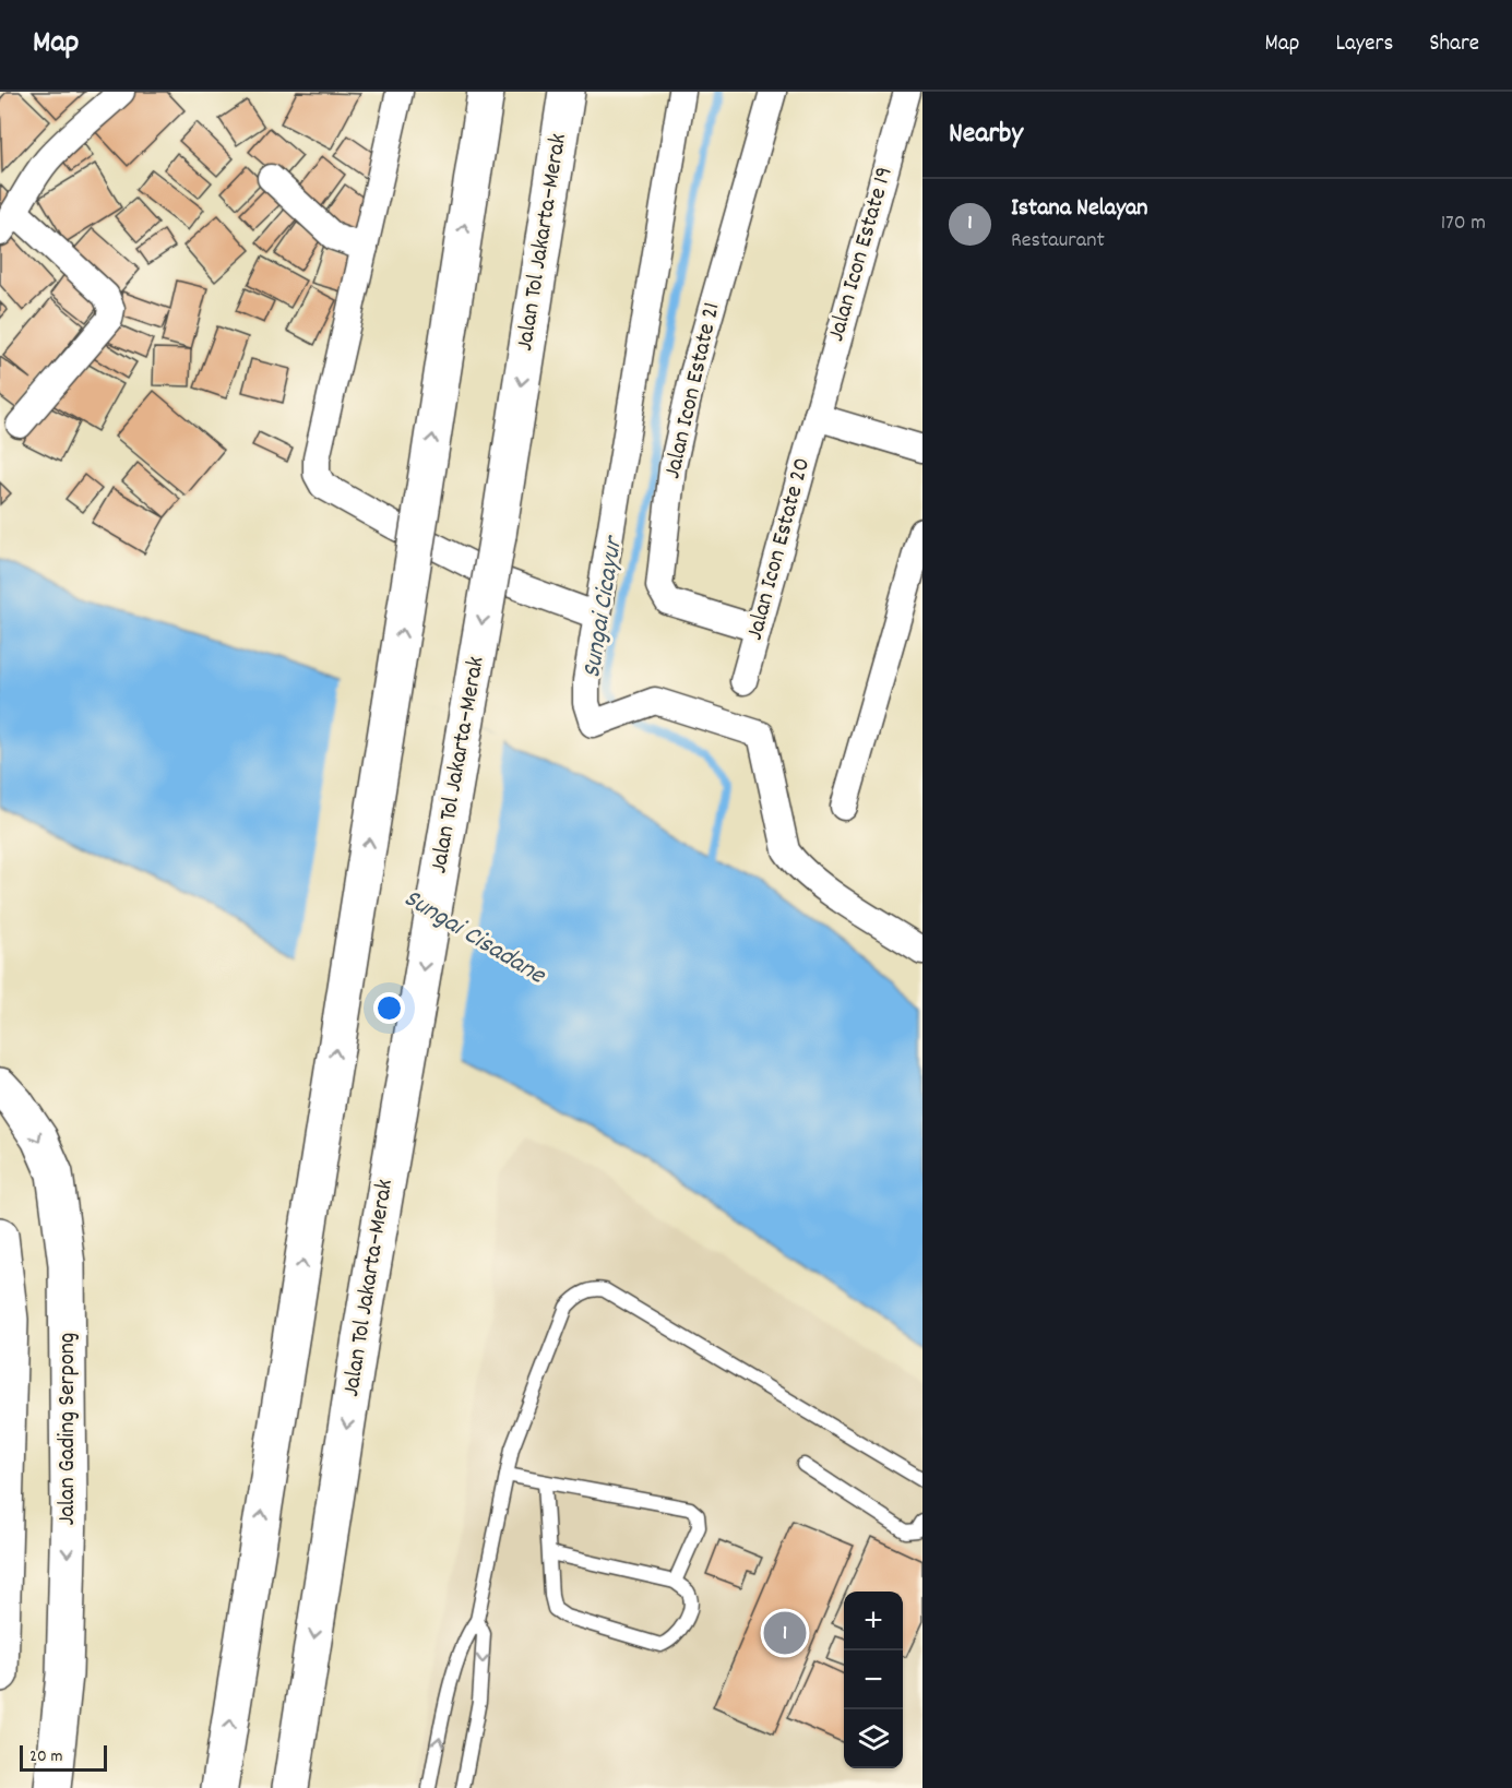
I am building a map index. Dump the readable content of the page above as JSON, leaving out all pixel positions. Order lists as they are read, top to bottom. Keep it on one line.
{"streets":{"main road":["Jalan Tol Jakarta–Merak","Jalan Gading Serpong"],"street":["Jalan Icon Estate 19","Jalan Icon Estate 21","Jalan Icon Estate 20"]},"crossings":[["Jalan Icon Estate 19","Jalan Icon Estate 20"],["Jalan Icon Estate 21","Jalan Icon Estate 20"]],"water":["Sungai Cicayur","Sungai Cisadane"],"scale_bar":"20 m","page":{"header":"Map","nav":["Map","Layers","Share"],"heading":"Nearby","list":[{"mark":"1","name":"Istana Nelayan","note":"Restaurant","value":"170 m"}],"map_buttons":["+","−"],"pins":"1","scale":"20 m"}}
